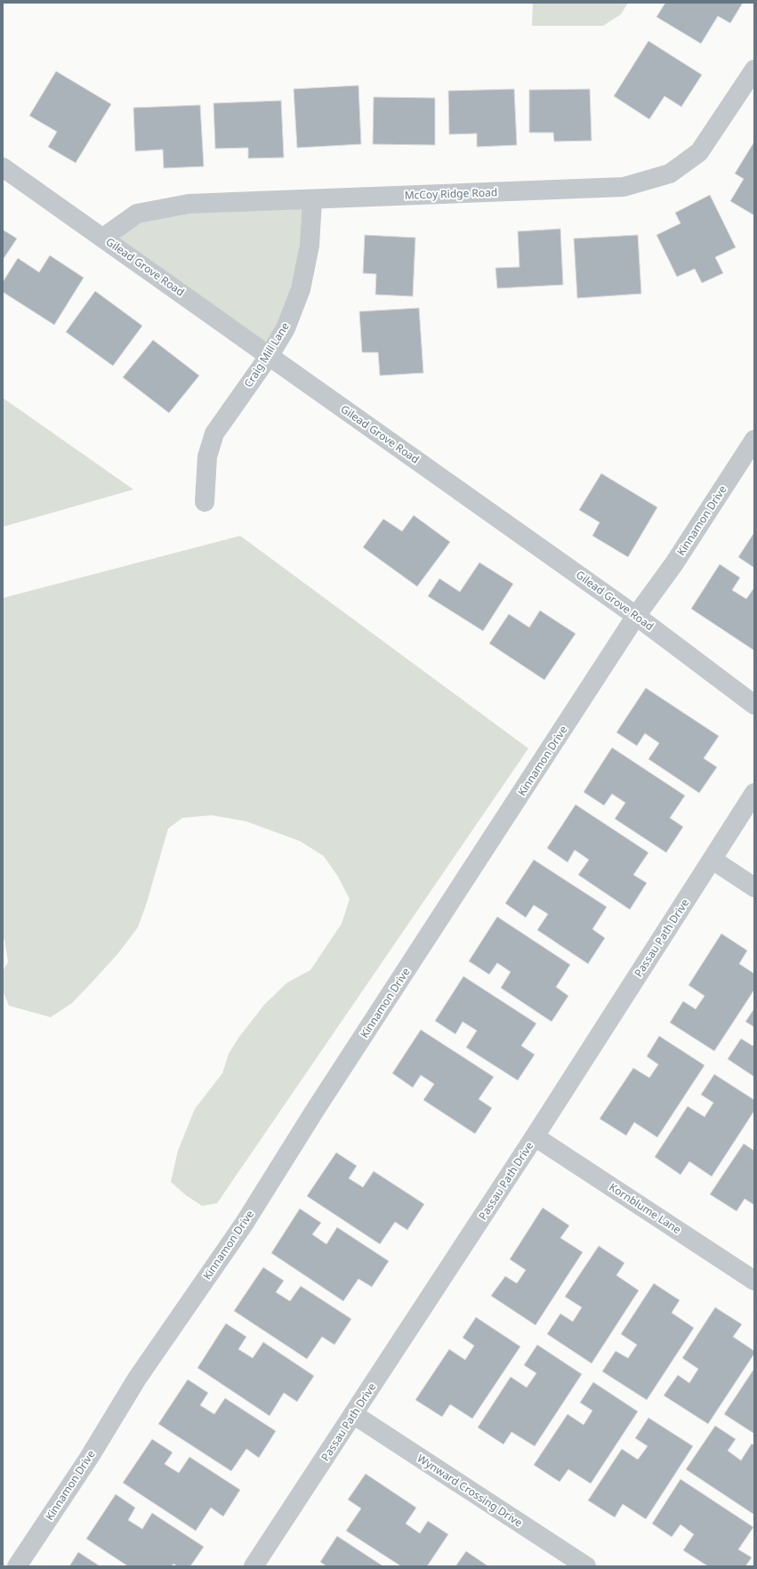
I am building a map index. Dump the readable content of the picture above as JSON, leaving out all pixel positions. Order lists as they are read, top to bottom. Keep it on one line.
{"streets":{"street":["McCoy Ridge Road","Gilead Grove Road","Craig Mill Lane","Kinnamon Drive","Passau Path Drive","Kornblume Lane","Wynward Crossing Drive"]},"crossings":[["McCoy Ridge Road","Gilead Grove Road"],["McCoy Ridge Road","Craig Mill Lane"],["Gilead Grove Road","Craig Mill Lane"],["Gilead Grove Road","Kinnamon Drive"],["Passau Path Drive","Kornblume Lane"],["Passau Path Drive","Wynward Crossing Drive"]]}
